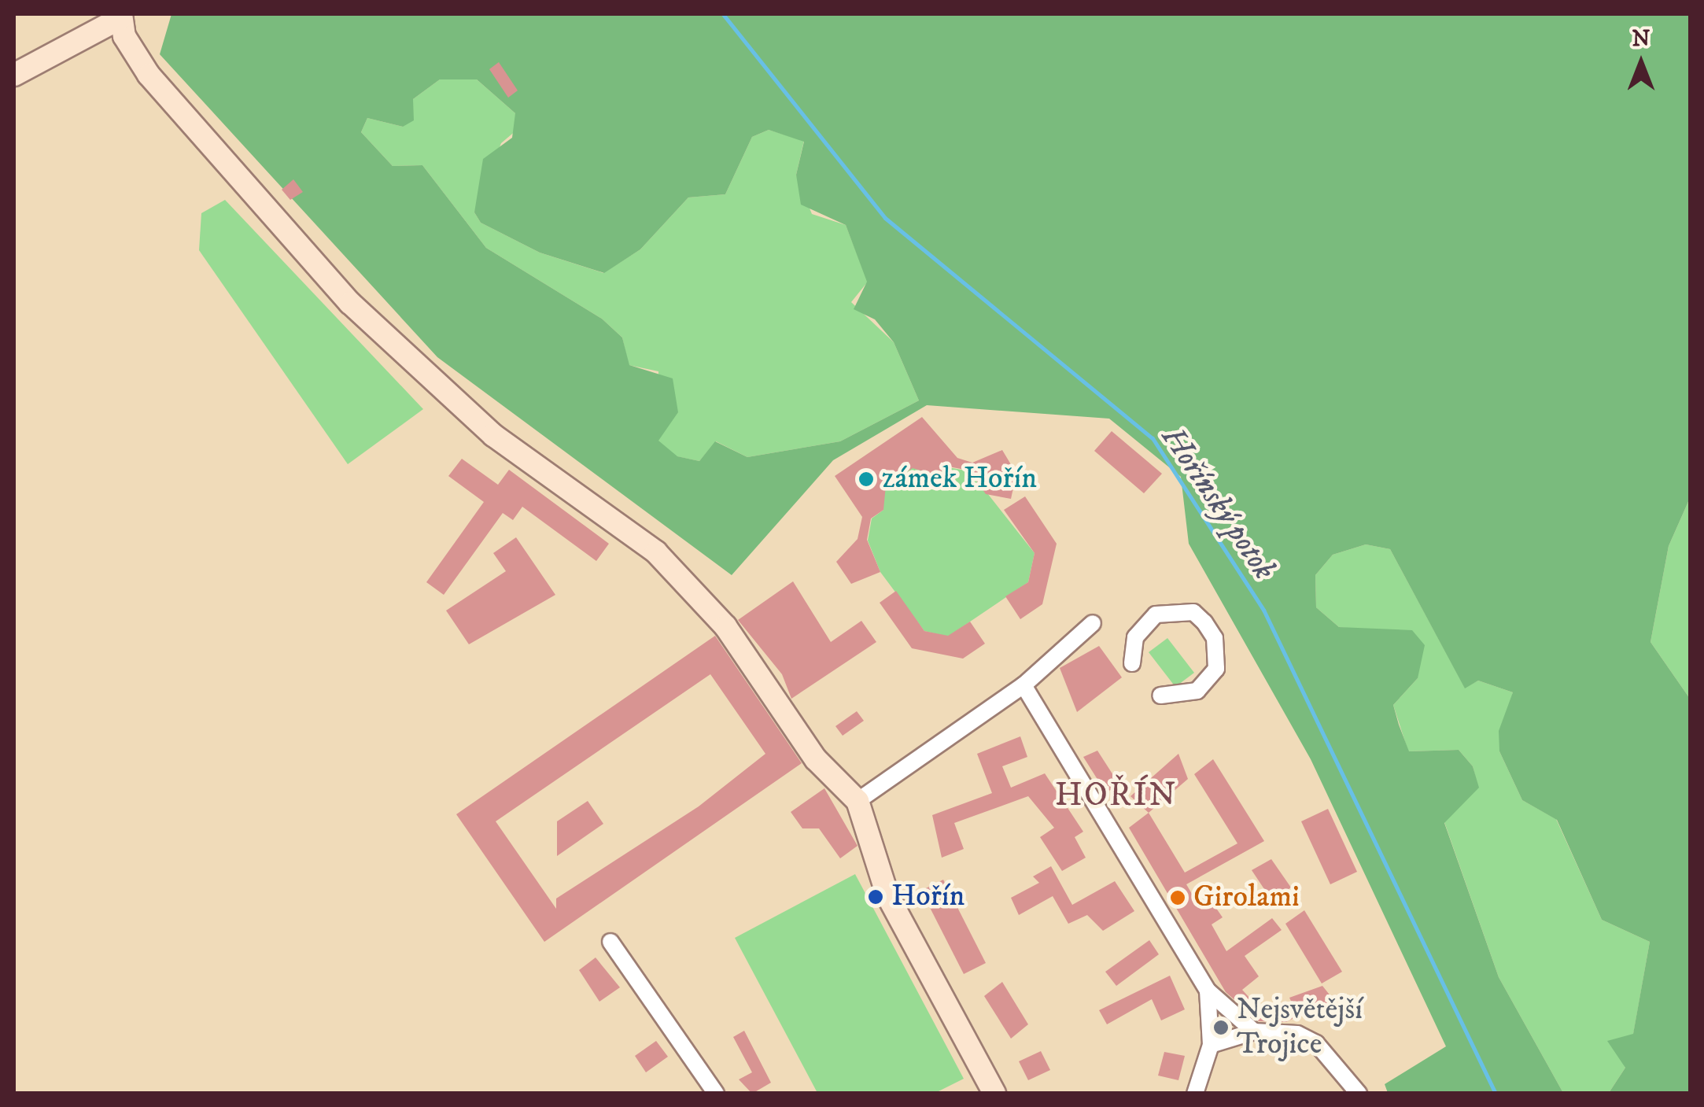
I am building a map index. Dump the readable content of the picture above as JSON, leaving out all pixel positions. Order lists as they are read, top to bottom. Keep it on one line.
{"districts":["HOŘÍN"],"water":["Hořínský potok"],"places":["zámek Hořín","Hořín","Girolami","Nejsvětější Trojice"],"north":"top"}
